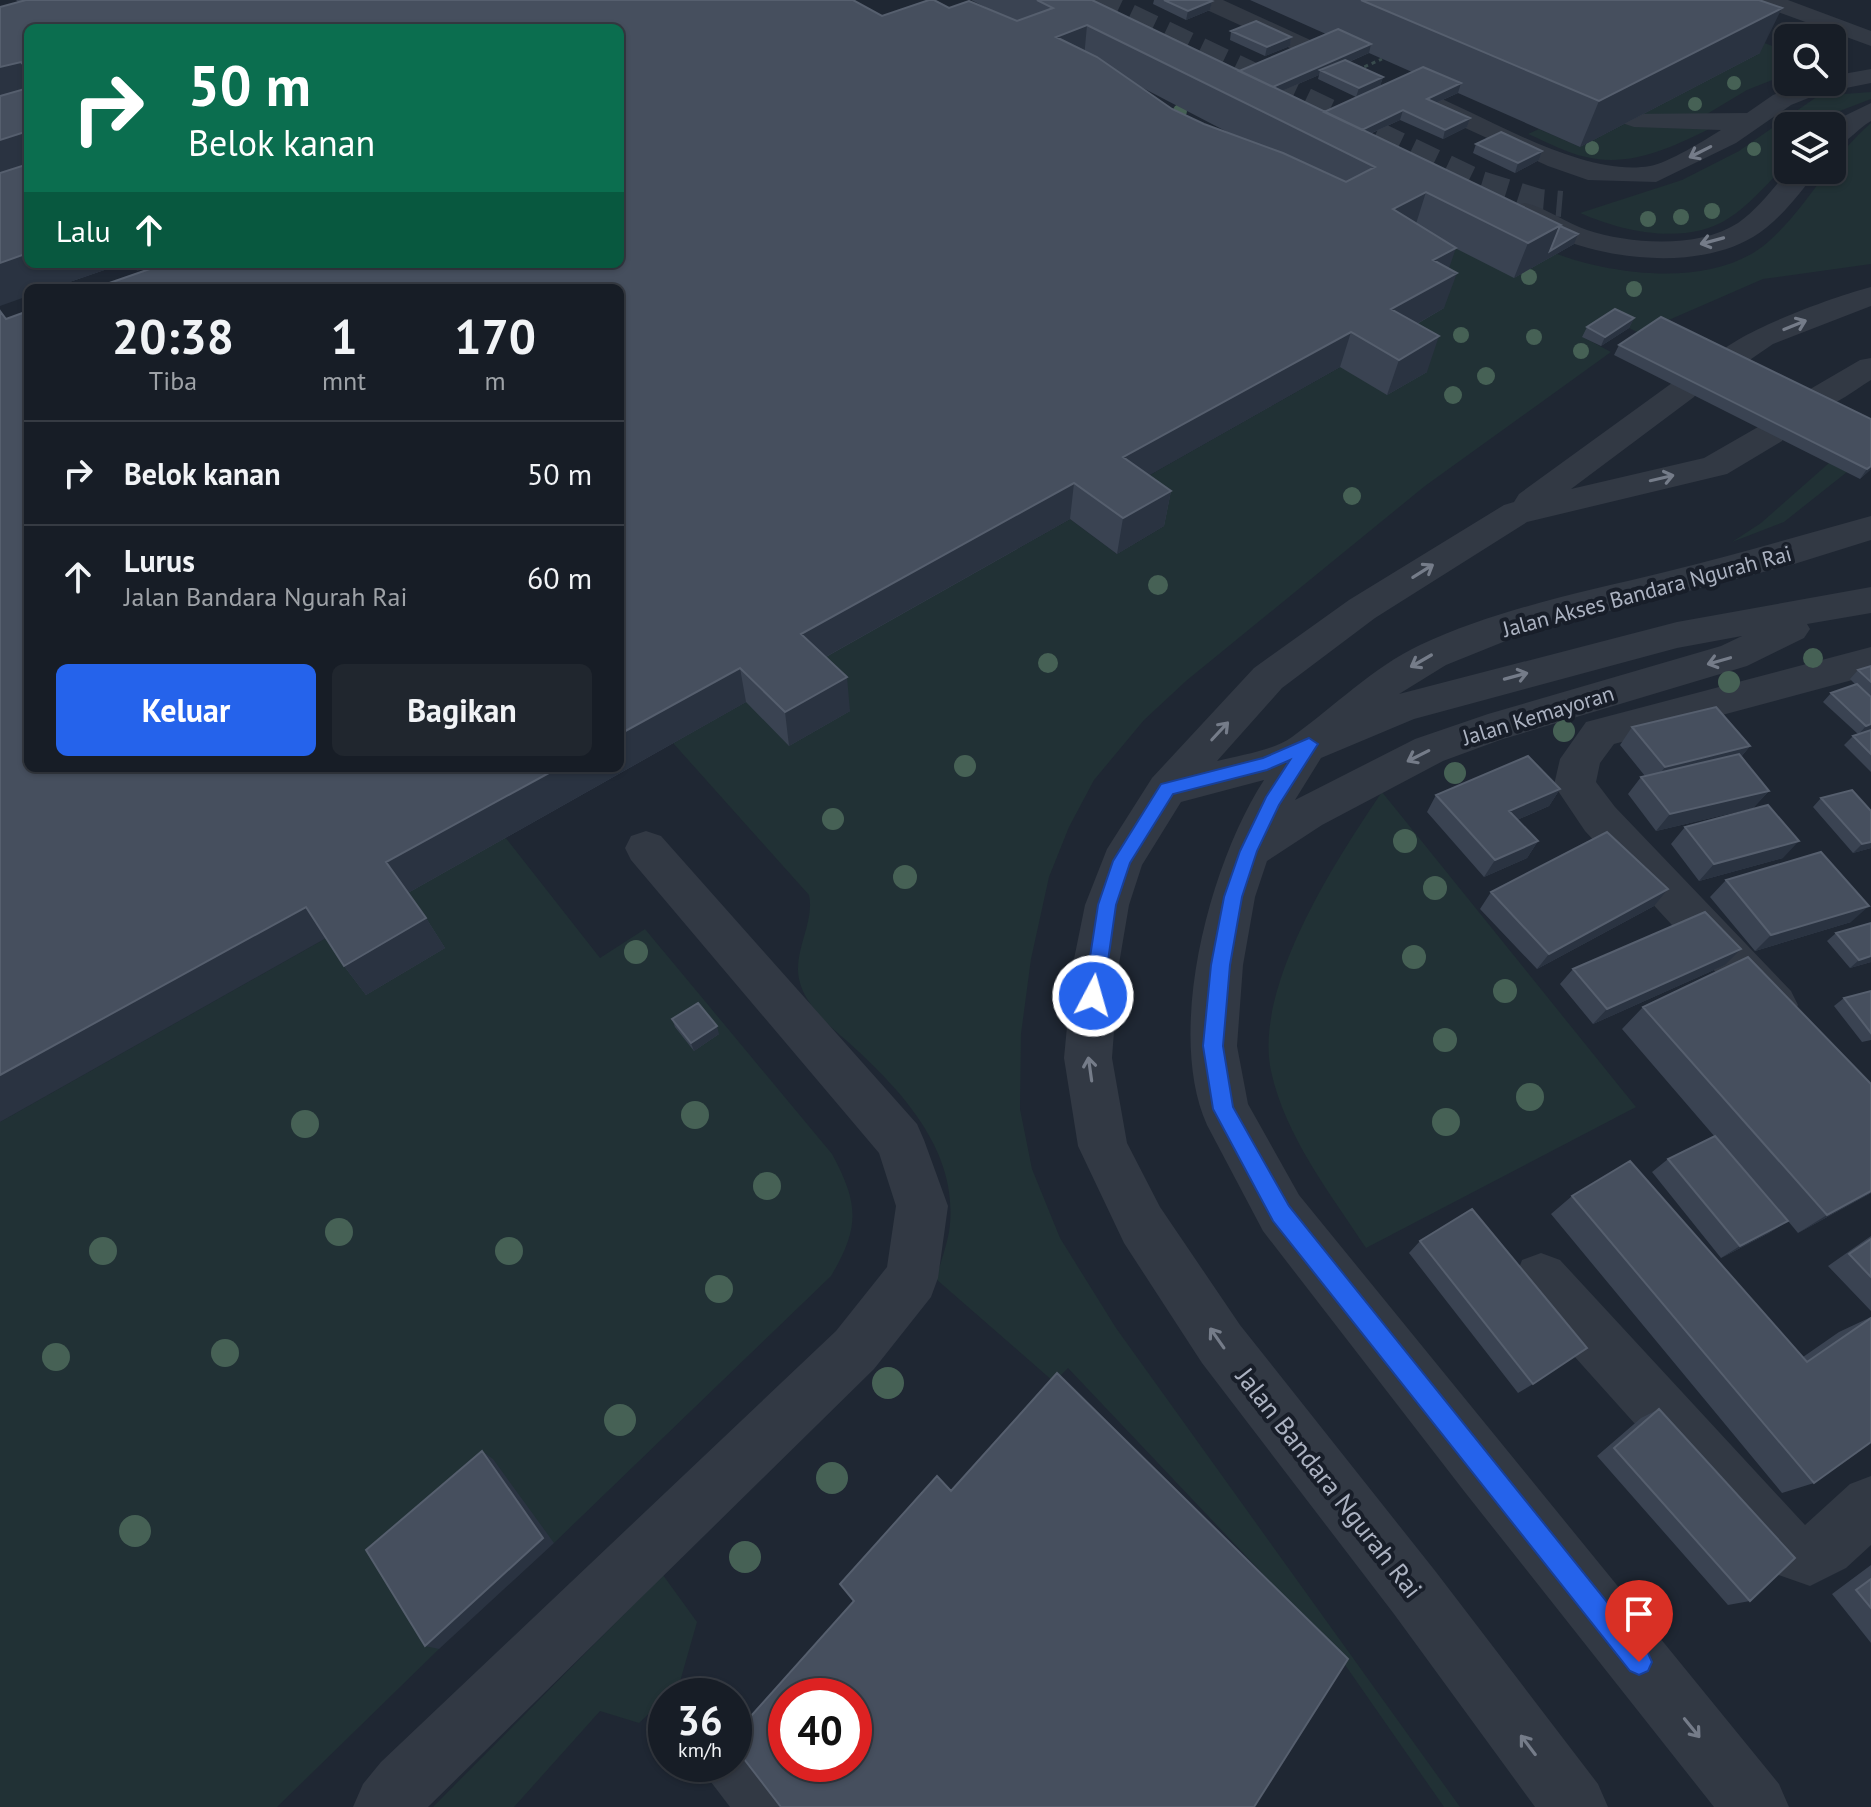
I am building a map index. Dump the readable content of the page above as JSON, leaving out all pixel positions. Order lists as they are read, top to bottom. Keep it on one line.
{"streets":{"street":["Jalan Akses Bandara Ngurah Rai","Jalan Kemayoran","Jalan Bandara Ngurah Rai"]},"crossings":[["Jalan Akses Bandara Ngurah Rai","Jalan Kemayoran"]],"page":{"turn":["50 m","Belok kanan"],"then":"Lalu","eta":["20:38","Tiba","1","mnt","170","m"],"list":[{"name":"Belok kanan","value":"50 m"},{"name":"Lurus","note":"Jalan Bandara Ngurah Rai","value":"60 m"}],"buttons":["Keluar","Bagikan"],"speed":"36 km/h","limit":"40"}}
